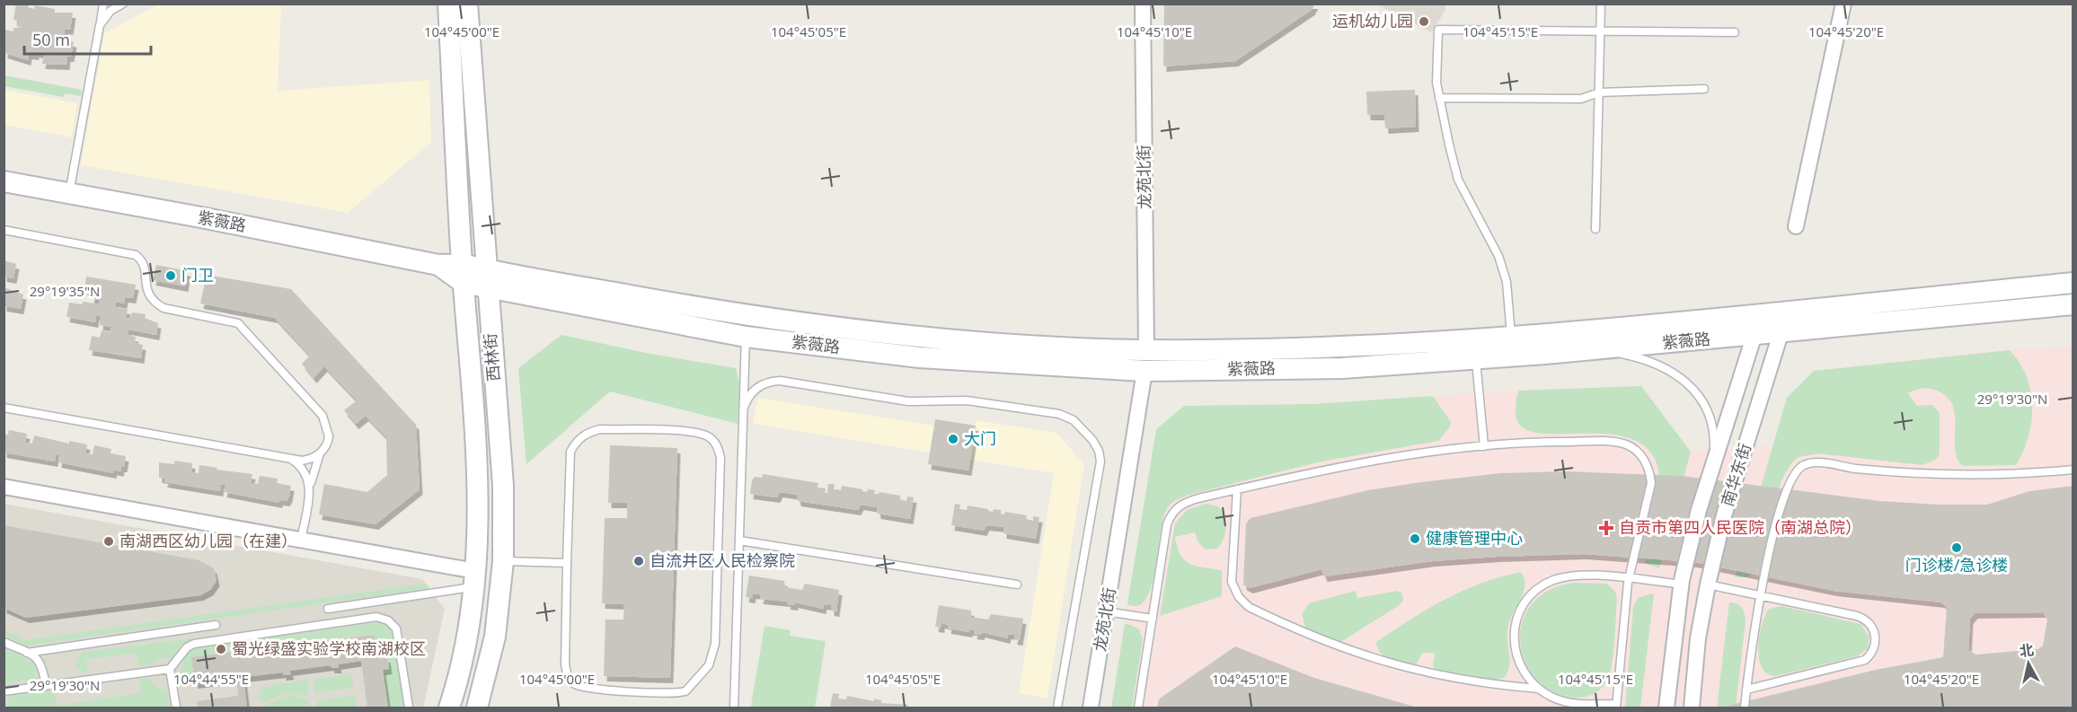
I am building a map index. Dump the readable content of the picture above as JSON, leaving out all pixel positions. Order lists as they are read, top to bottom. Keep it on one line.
{"streets":{"main road":["紫薇路","西林街"],"street":["龙苑北街","南华东街"]},"crossings":[["龙苑北街","紫薇路"],["紫薇路","西林街"],["紫薇路","南华东街"]],"places":{"other":["运机幼儿园","门卫","大门","健康管理中心","南湖西区幼儿园（在建）","门诊楼/急诊楼","自流井区人民检察院","蜀光绿盛实验学校南湖校区"],"health":["自贡市第四人民医院（南湖总院）"]},"scale_bar":"50 m","north":"top","coordinates":["104°45'00\"E","104°45'05\"E","104°45'10\"E","104°45'15\"E","104°45'20\"E","29°19'35\"N","29°19'30\"N","104°44'55\"E"]}
